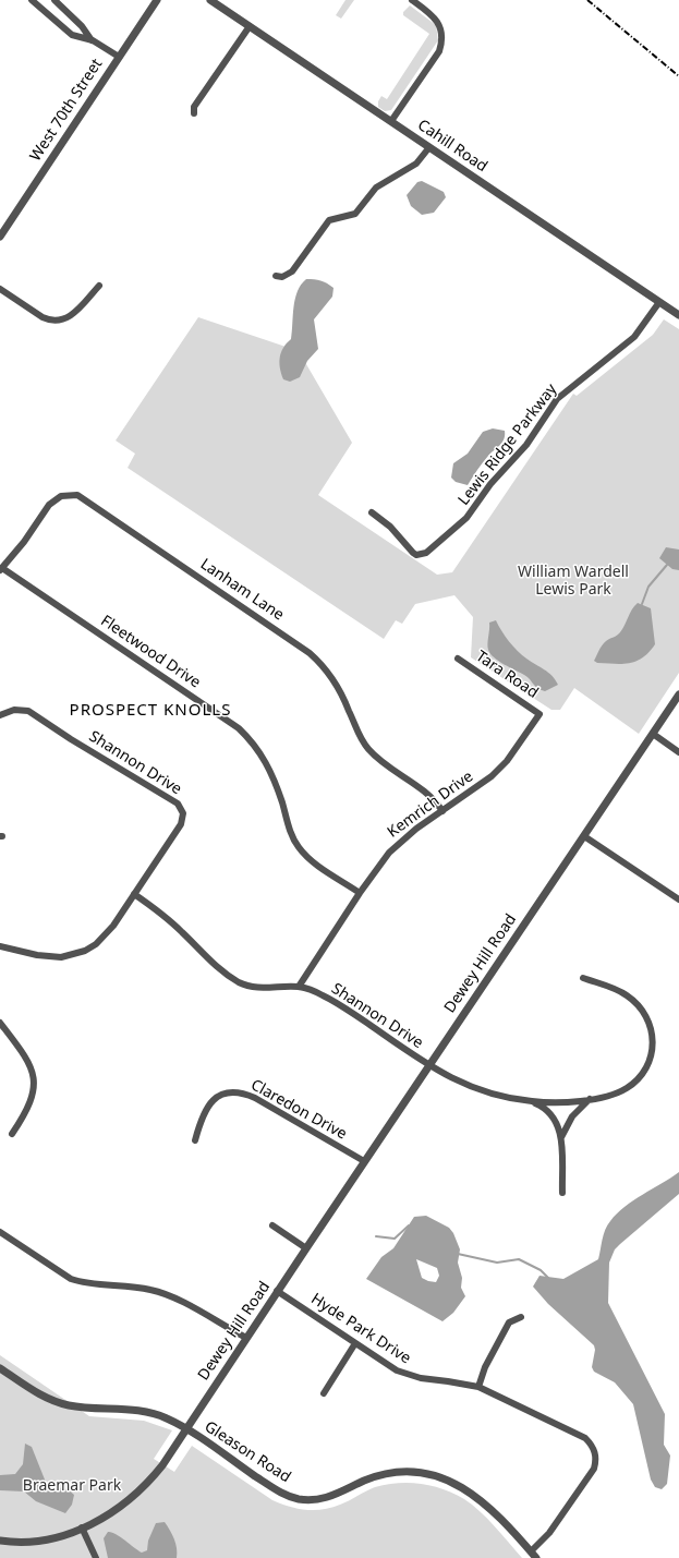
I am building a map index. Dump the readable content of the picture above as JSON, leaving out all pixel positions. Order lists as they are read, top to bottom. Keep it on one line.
{"streets":{"street":["West 70th Street","Cahill Road","Lewis Ridge Parkway","Lanham Lane","Fleetwood Drive","Tara Road","Shannon Drive","Kemrich Drive","Dewey Hill Road","Claredon Drive","Hyde Park Drive","Gleason Road"]},"crossings":[["Cahill Road","Lewis Ridge Parkway"],["Lanham Lane","Fleetwood Drive"],["Lanham Lane","Kemrich Drive"],["Fleetwood Drive","Kemrich Drive"],["Tara Road","Kemrich Drive"],["Shannon Drive","Kemrich Drive"],["Shannon Drive","Dewey Hill Road"],["Dewey Hill Road","Claredon Drive"],["Dewey Hill Road","Hyde Park Drive"],["Dewey Hill Road","Gleason Road"],["Hyde Park Drive","Gleason Road"]],"districts":["PROSPECT KNOLLS"],"parks":["William Wardell Lewis Park","Braemar Park"]}
